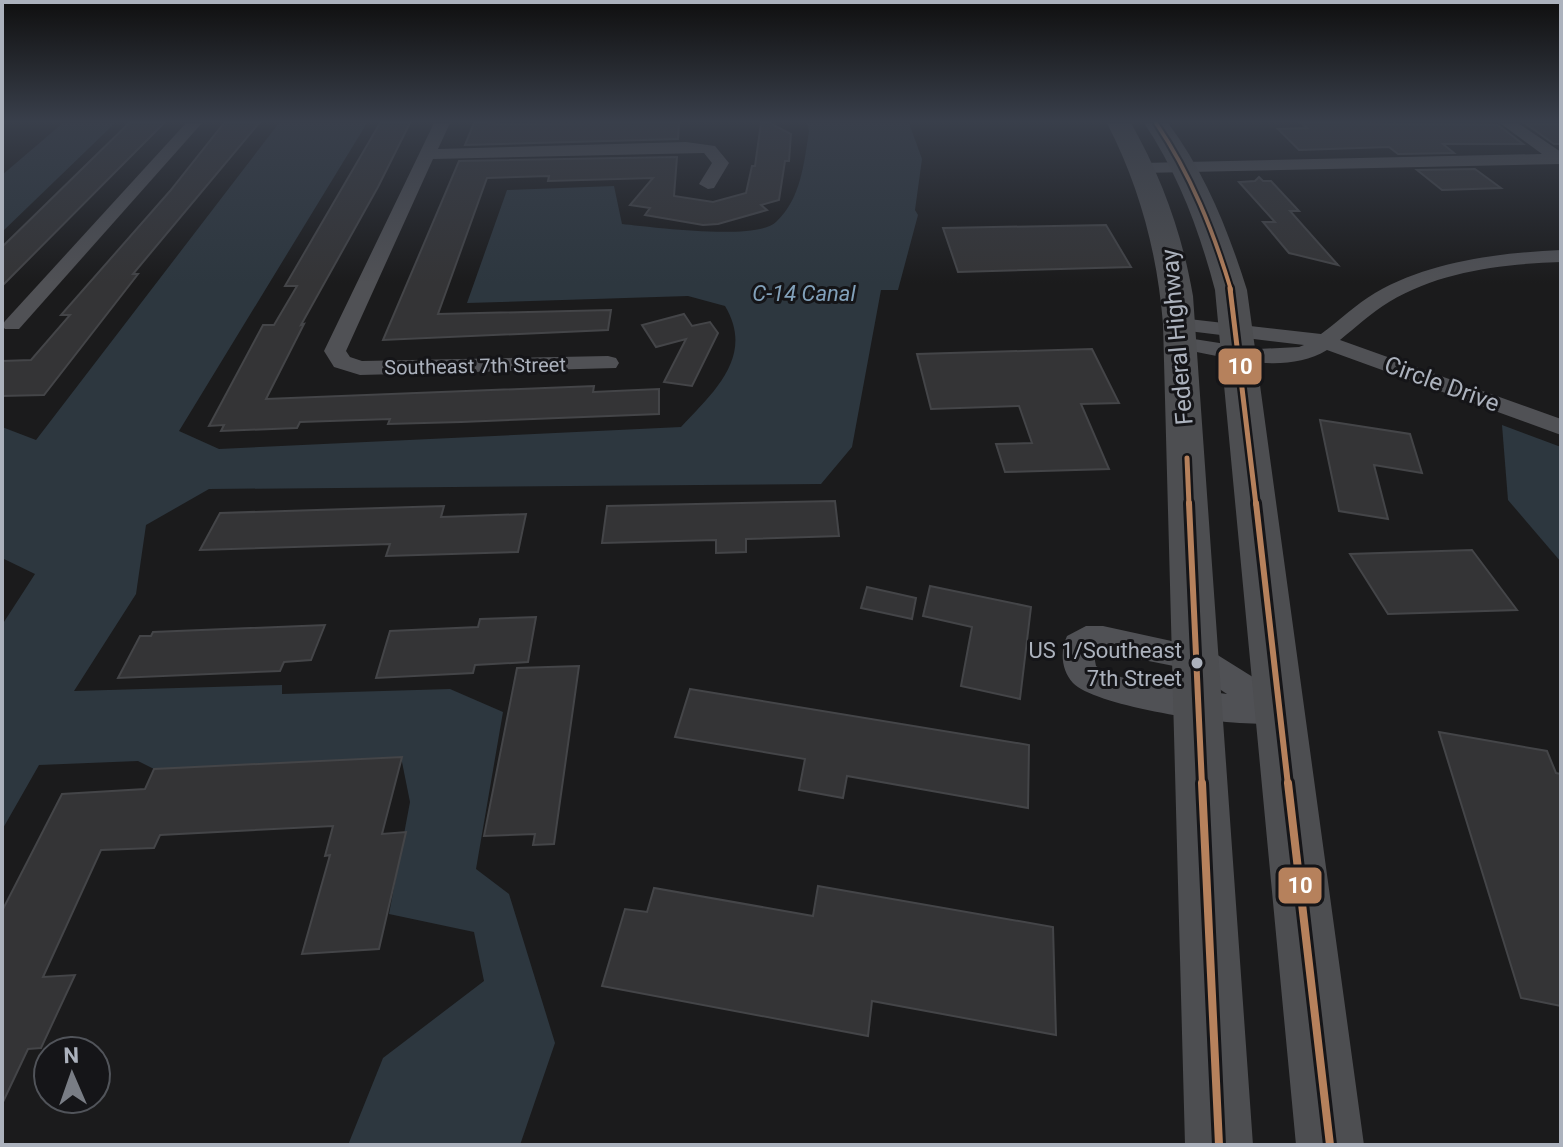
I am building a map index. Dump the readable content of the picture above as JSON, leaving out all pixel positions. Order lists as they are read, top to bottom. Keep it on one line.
{"streets":{"main road":["Federal Highway"],"street":["Southeast 7th Street","Circle Drive"]},"water":["C-14 Canal"],"places":["US 1/Southeast 7th Street"],"lines":["transit line 10"],"north":"top"}
